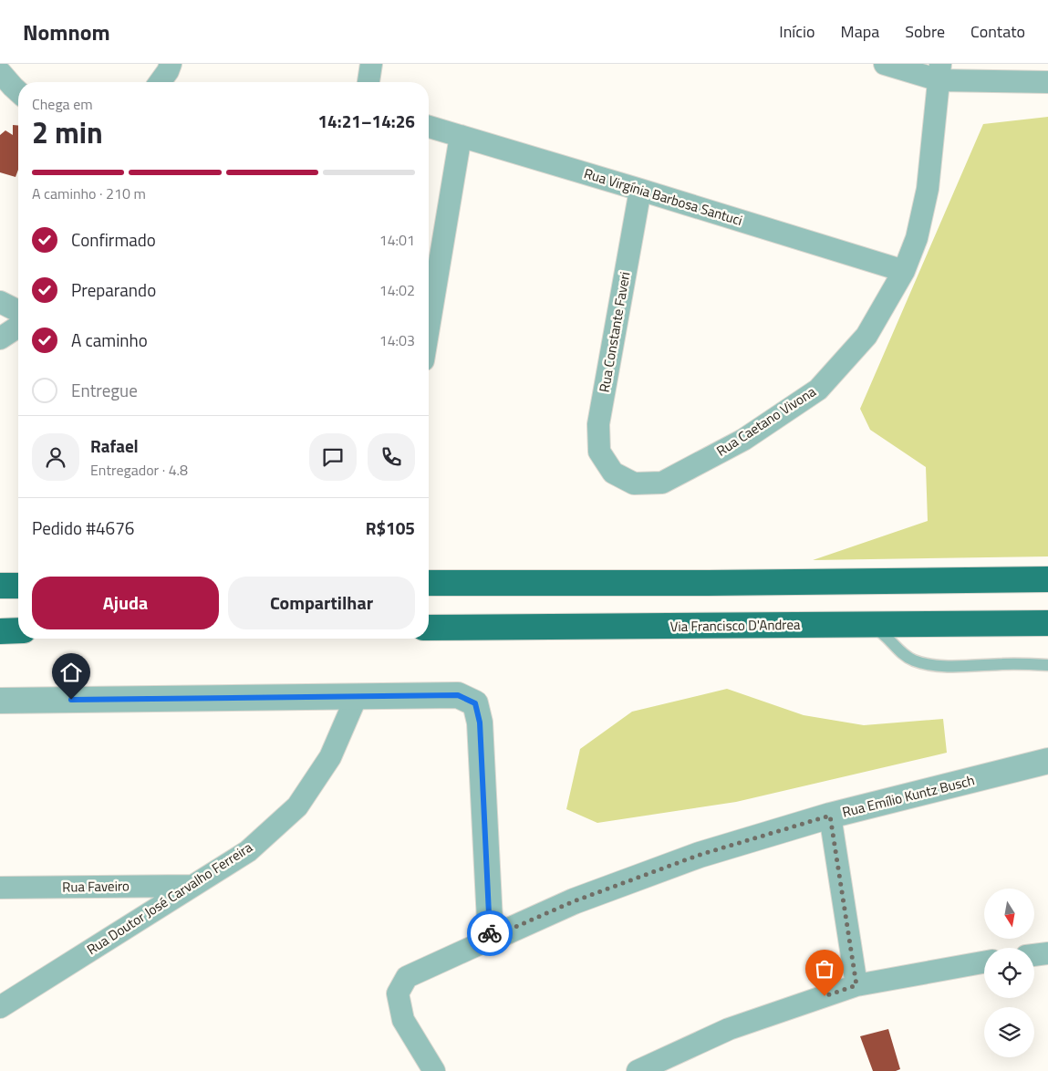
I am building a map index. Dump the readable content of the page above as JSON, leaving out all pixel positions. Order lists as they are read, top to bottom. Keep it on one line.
{"streets":{"highway":["Via Francisco D'Andrea"],"street":["Rua Virgínia Barbosa Santuci","Rua Constante Faveri","Rua Caetano Vivona","Rua Emílio Kuntz Busch","Rua Faveiro","Rua Doutor José Carvalho Ferreira"]},"crossings":[["Rua Virgínia Barbosa Santuci","Rua Constante Faveri"],["Rua Virgínia Barbosa Santuci","Rua Caetano Vivona"],["Rua Constante Faveri","Rua Caetano Vivona"],["Rua Faveiro","Rua Doutor José Carvalho Ferreira"]],"north":"bottom","page":{"header":"Nomnom","nav":["Início","Mapa","Sobre","Contato"],"heading":["2 min","Chega em","14:21–14:26"],"panel":["Rafael","Entregador · 4.8","Pedido #4676","R$105"],"bar":"A caminho · 210 m","list":[["Confirmado","14:01"],["Preparando","14:02"],["A caminho","14:03"],"Entregue"],"buttons":["Ajuda","Compartilhar"]}}
